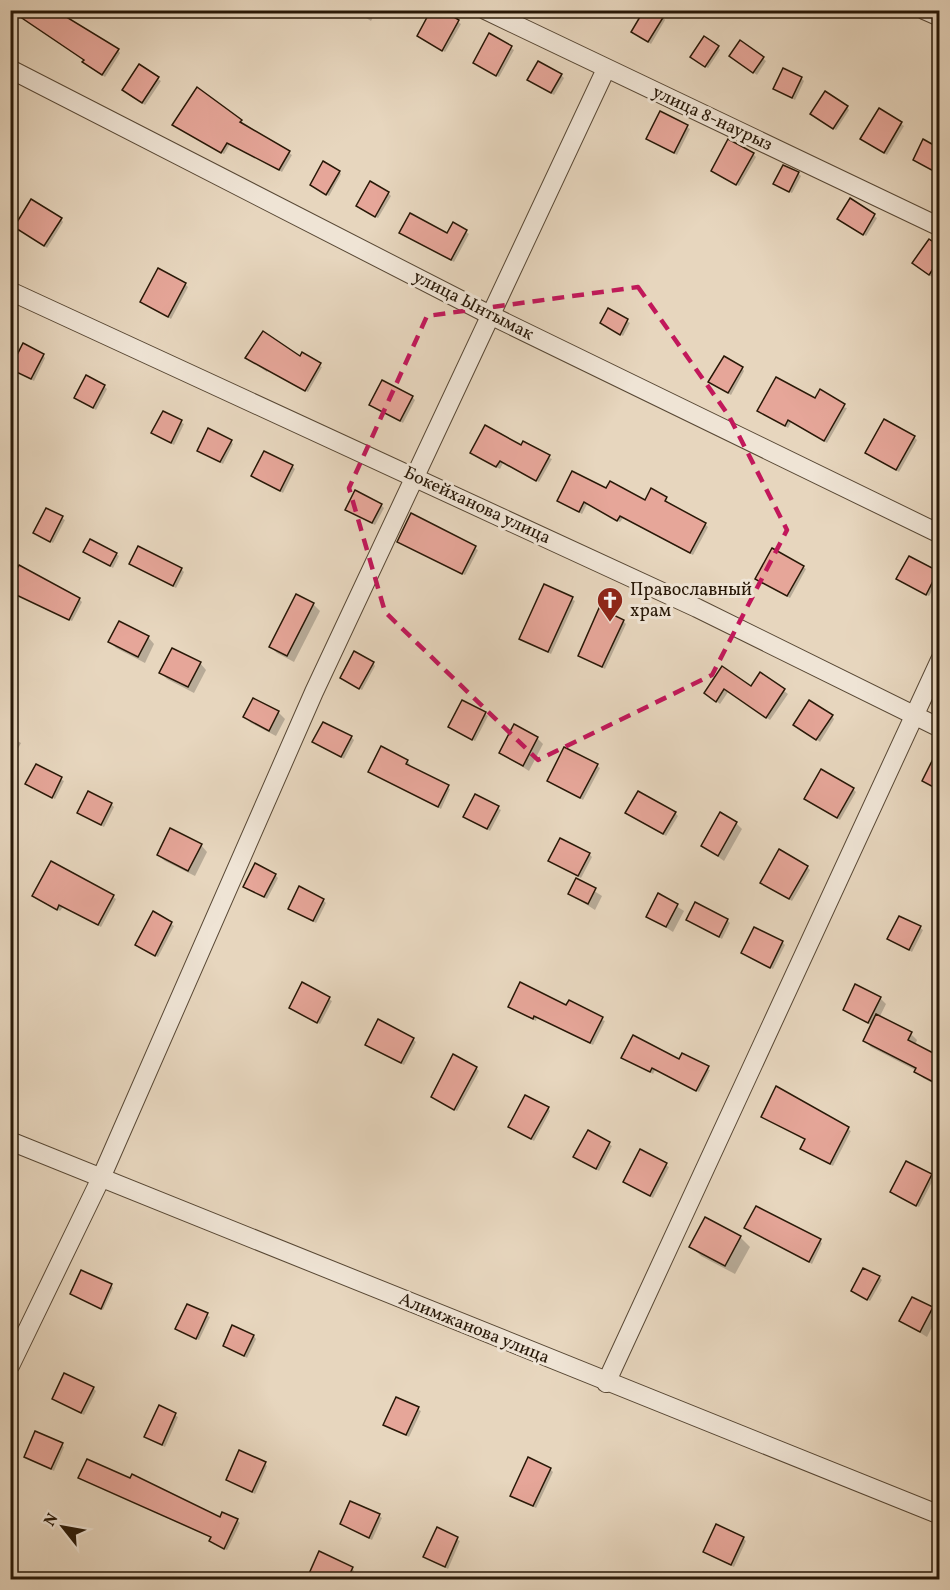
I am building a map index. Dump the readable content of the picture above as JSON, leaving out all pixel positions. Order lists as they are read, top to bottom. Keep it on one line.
{"streets":{"street":["улица 8-наурыз","улица Ынтымак","Бокейханова улица","Алимжанова улица"]},"places":{"church":["Православный храм"]},"north":"top left"}
